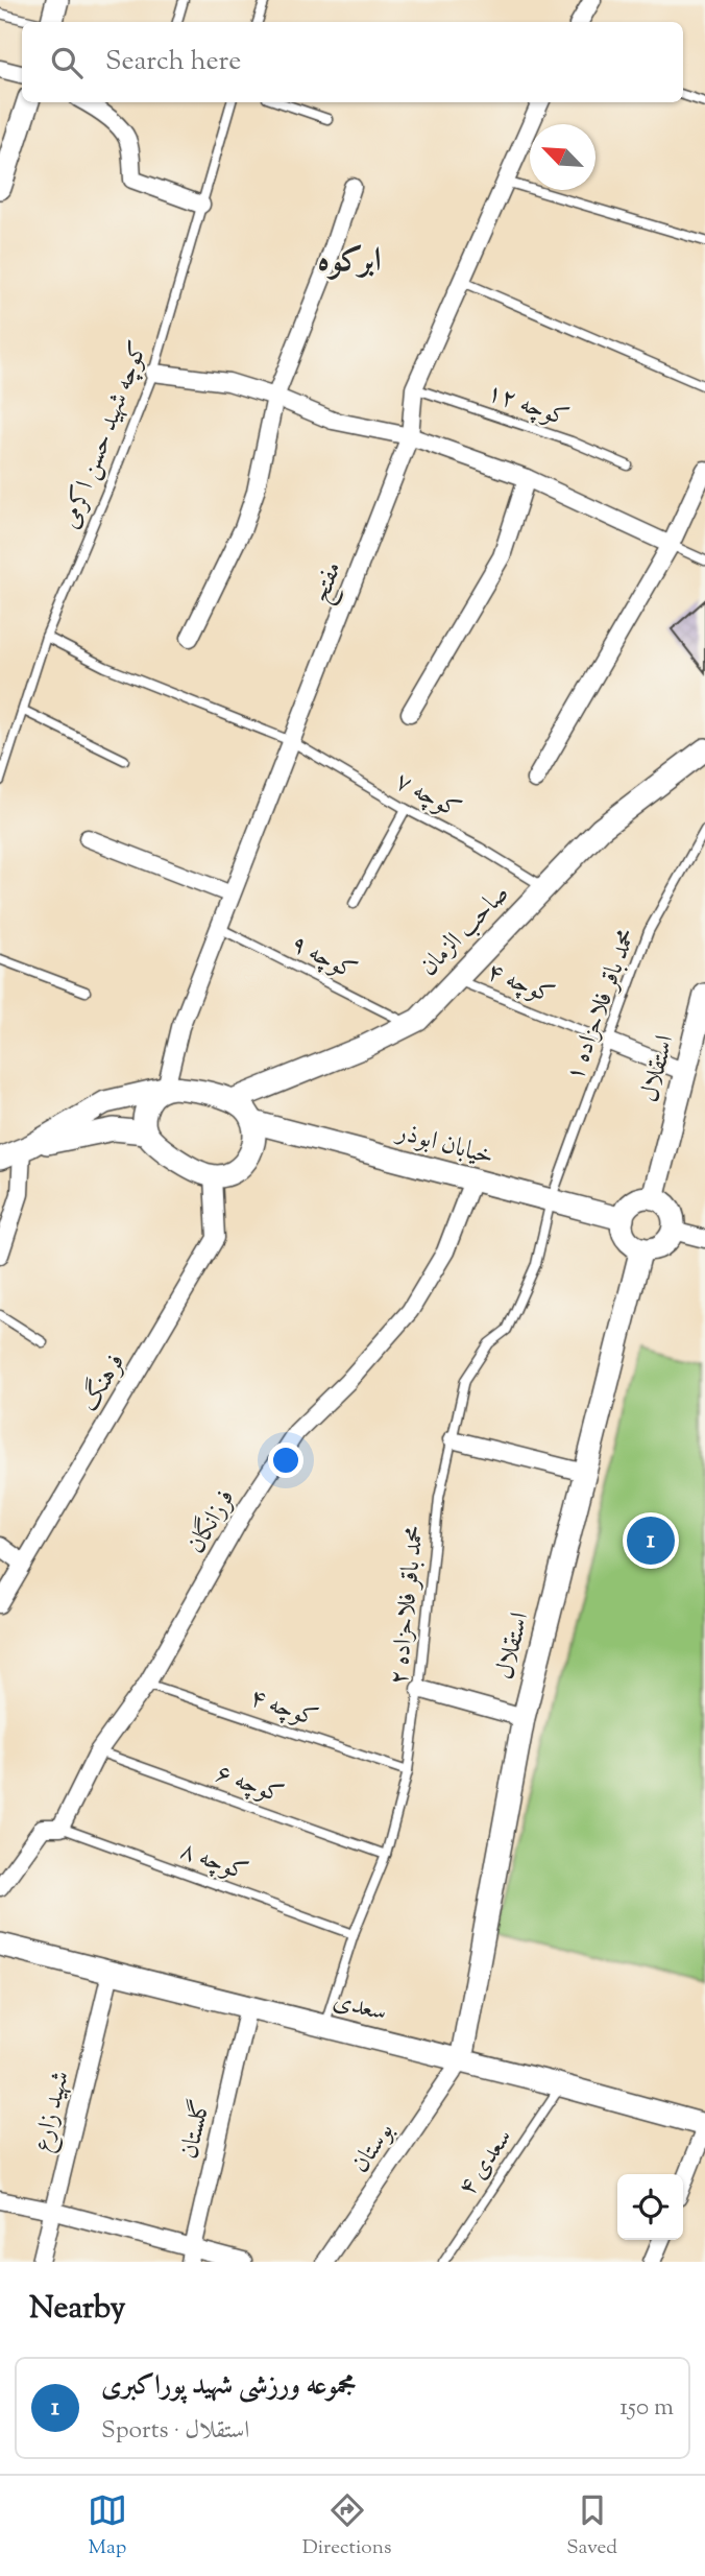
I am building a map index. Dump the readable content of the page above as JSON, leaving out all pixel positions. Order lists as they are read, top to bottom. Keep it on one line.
{"streets":{"street":["مفتح","صاحب الزمان","استقلال","خیابان ابوذر","فرهنگ","فرزانگان","سعدی","شهید زارع","گلستان","بوستان"],"lane":["کوچه ۱۲","کوچه شهید حسن اکرمی","کوچه ۷","کوچه ۹","کوچه ۴","محمد باقر فلاحزاده ۱","محمد باقر فلاحزاده ۲","کوچه ۶","کوچه ۸","سعدی ۴"]},"crossings":[["کوچه ۱۲","مفتح"],["کوچه شهید حسن اکرمی","کوچه ۷"],["مفتح","کوچه ۷"],["مفتح","صاحب الزمان"],["مفتح","کوچه ۹"],["مفتح","خیابان ابوذر"],["مفتح","فرهنگ"],["کوچه ۷","صاحب الزمان"],["صاحب الزمان","کوچه ۹"],["صاحب الزمان","کوچه ۴"],["صاحب الزمان","خیابان ابوذر"],["صاحب الزمان","فرهنگ"],["کوچه ۴","محمد باقر فلاحزاده ۱"],["کوچه ۴","فرزانگان"],["کوچه ۴","محمد باقر فلاحزاده ۲"],["محمد باقر فلاحزاده ۱","خیابان ابوذر"],["محمد باقر فلاحزاده ۱","محمد باقر فلاحزاده ۲"],["استقلال","خیابان ابوذر"],["استقلال","سعدی"],["استقلال","بوستان"],["خیابان ابوذر","فرهنگ"],["خیابان ابوذر","فرزانگان"],["خیابان ابوذر","محمد باقر فلاحزاده ۲"],["فرزانگان","کوچه ۶"],["فرزانگان","کوچه ۸"],["محمد باقر فلاحزاده ۲","کوچه ۶"],["محمد باقر فلاحزاده ۲","کوچه ۸"],["محمد باقر فلاحزاده ۲","سعدی"],["سعدی","شهید زارع"],["سعدی","گلستان"],["سعدی","بوستان"],["سعدی","سعدی ۴"]],"districts":["ابرکوه"],"north":"top left","page":{"search":"Search here","pins":"1","heading":"Nearby","list":[{"mark":"1","name":"مجموعه ورزشی شهید پوراکبری","note":"Sports · استقلال","value":"150 m"}],"nav":["Map","Directions","Saved"]}}
